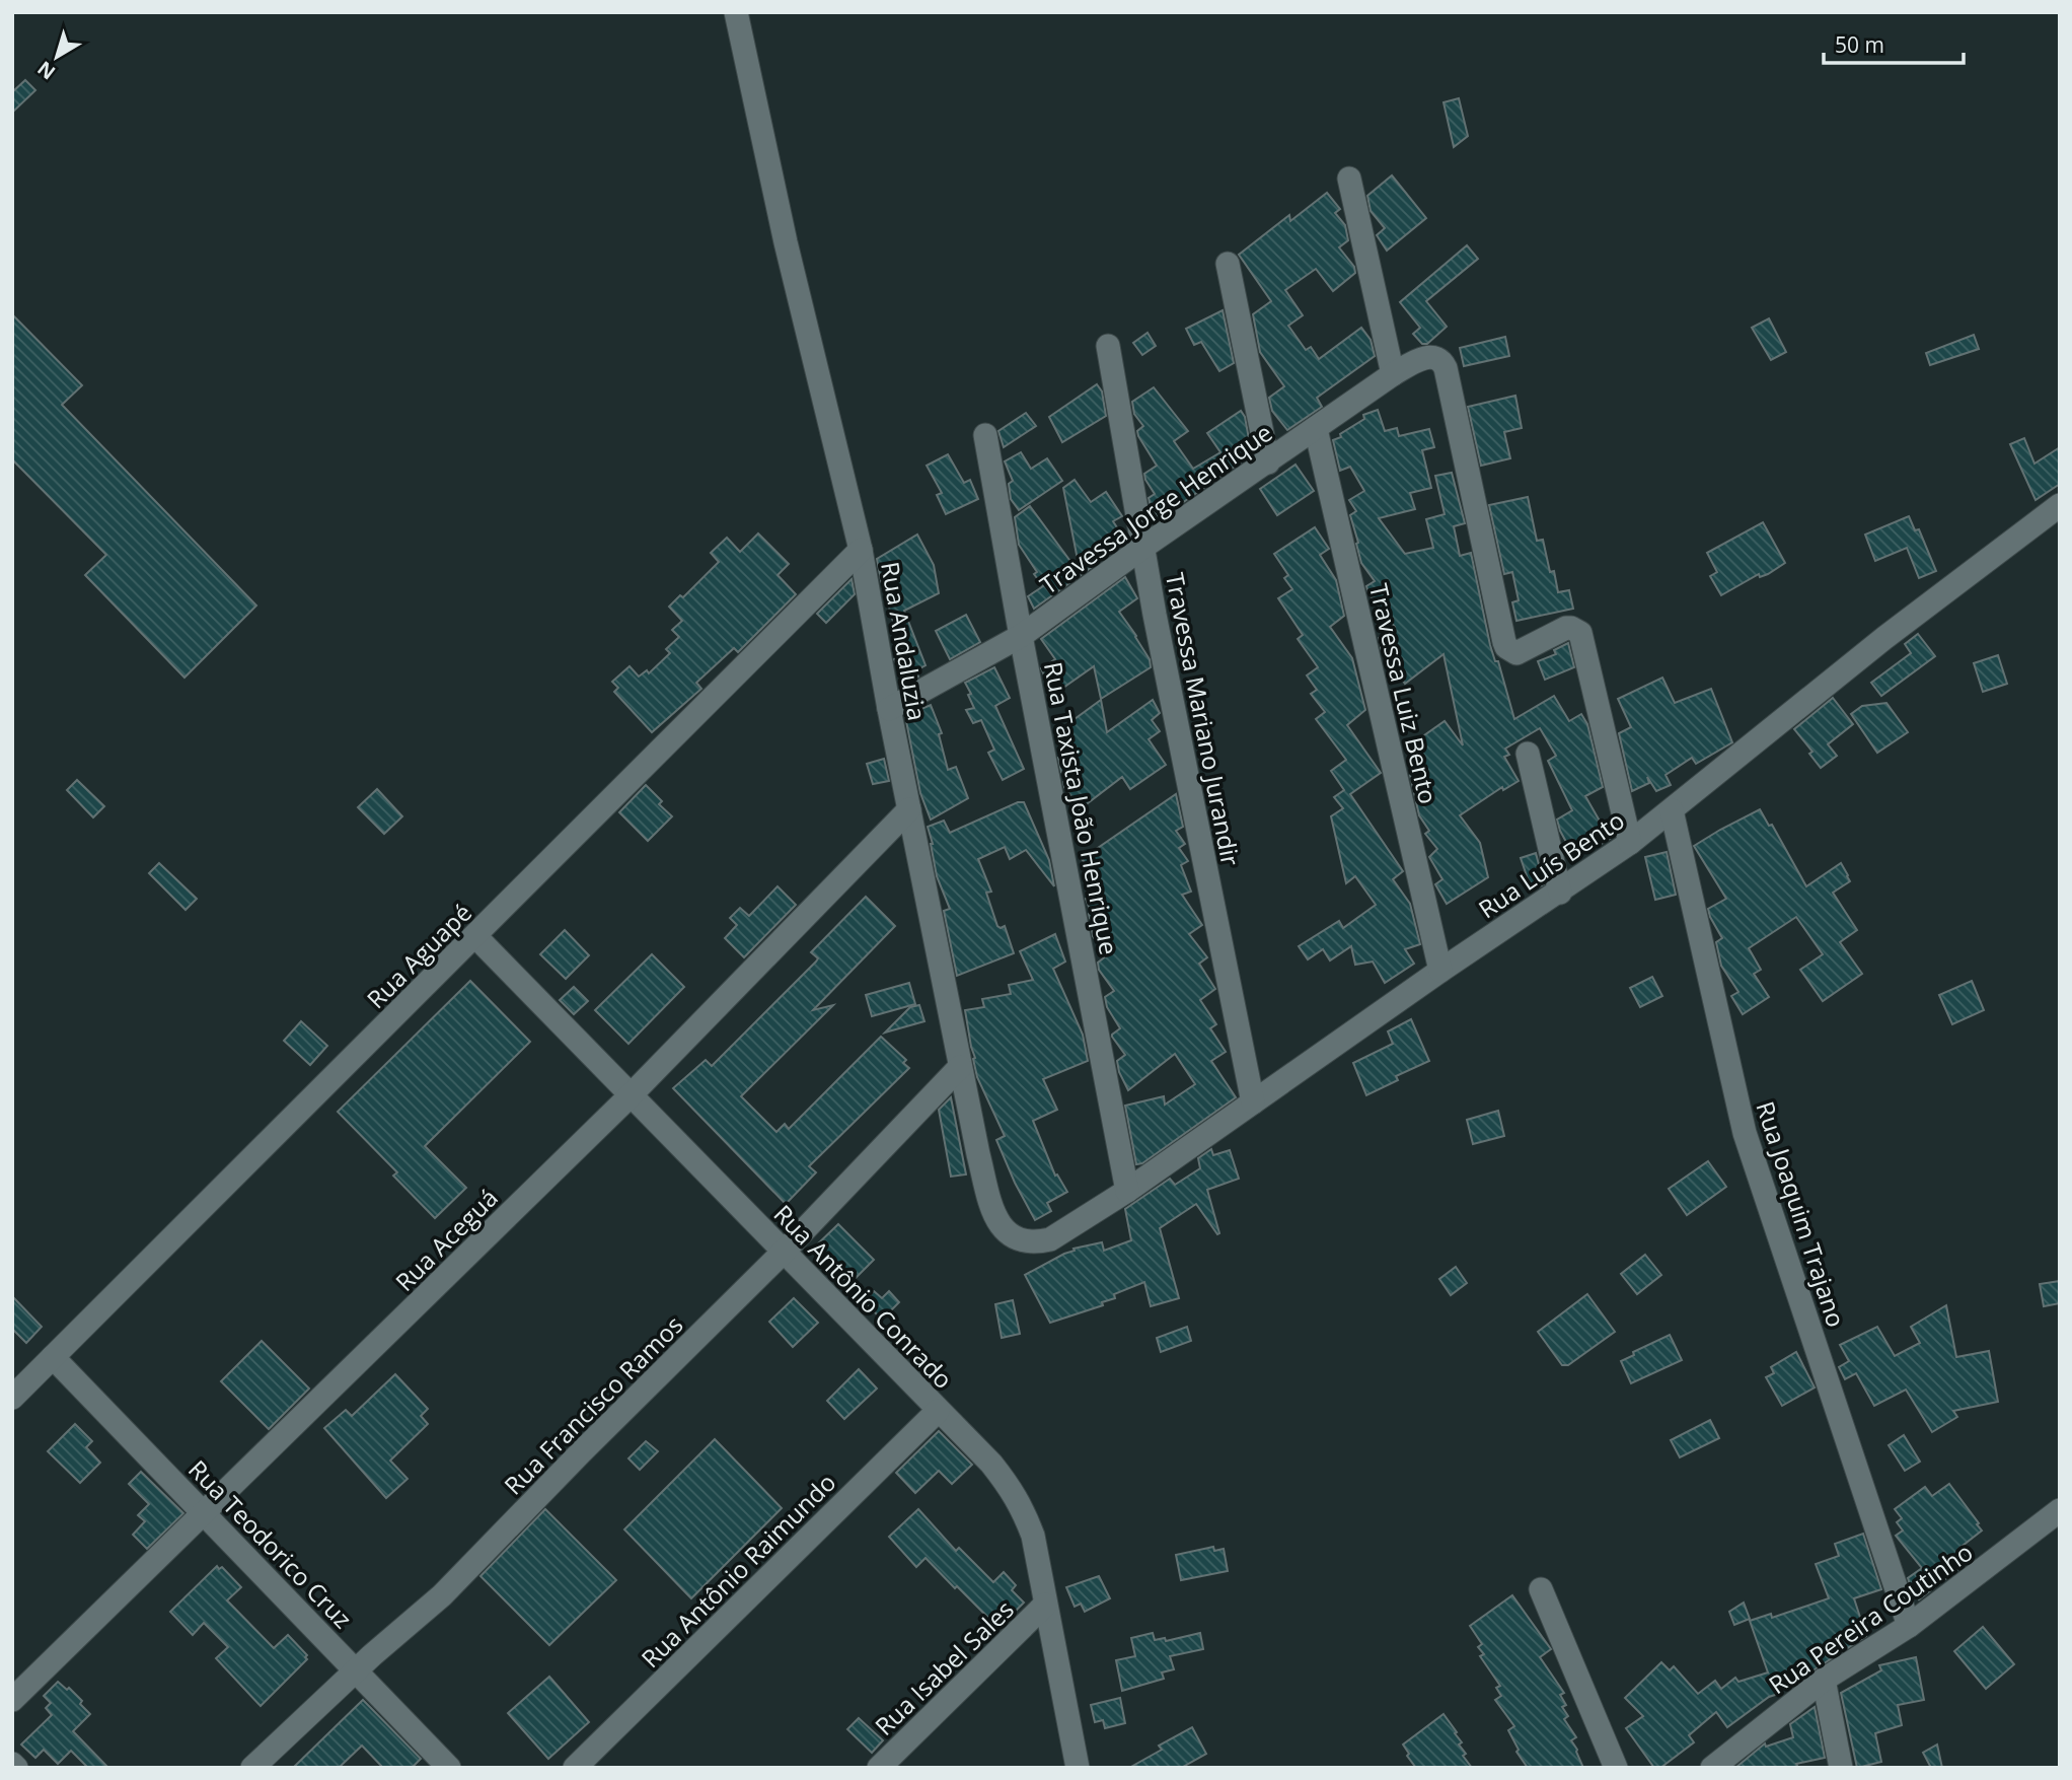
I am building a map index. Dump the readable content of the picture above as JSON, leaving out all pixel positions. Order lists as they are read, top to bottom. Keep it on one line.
{"streets":{"street":["Travessa Jorge Henrique","Rua Andaluzia","Travessa Luiz Bento","Travessa Mariano Jurandir","Rua Taxista João Henrique","Rua Luís Bento","Rua Aguapé","Rua Joaquim Trajano","Rua Aceguá","Rua Antônio Conrado","Rua Francisco Ramos","Rua Teodorico Cruz","Rua Antônio Raimundo","Rua Pereira Coutinho","Rua Isabel Sales"]},"crossings":[["Travessa Jorge Henrique","Rua Andaluzia"],["Travessa Jorge Henrique","Travessa Luiz Bento"],["Travessa Jorge Henrique","Travessa Mariano Jurandir"],["Travessa Jorge Henrique","Rua Taxista João Henrique"],["Travessa Jorge Henrique","Rua Luís Bento"],["Rua Andaluzia","Rua Luís Bento"],["Rua Andaluzia","Rua Aguapé"],["Rua Andaluzia","Rua Aceguá"],["Rua Andaluzia","Rua Francisco Ramos"],["Travessa Luiz Bento","Rua Luís Bento"],["Travessa Mariano Jurandir","Rua Luís Bento"],["Rua Taxista João Henrique","Rua Luís Bento"],["Rua Luís Bento","Rua Joaquim Trajano"],["Rua Aguapé","Rua Antônio Conrado"],["Rua Aguapé","Rua Teodorico Cruz"],["Rua Joaquim Trajano","Rua Pereira Coutinho"],["Rua Aceguá","Rua Antônio Conrado"],["Rua Aceguá","Rua Teodorico Cruz"],["Rua Antônio Conrado","Rua Francisco Ramos"],["Rua Antônio Conrado","Rua Antônio Raimundo"],["Rua Antônio Conrado","Rua Isabel Sales"],["Rua Francisco Ramos","Rua Teodorico Cruz"]],"scale_bar":"50 m","north":"bottom left"}
